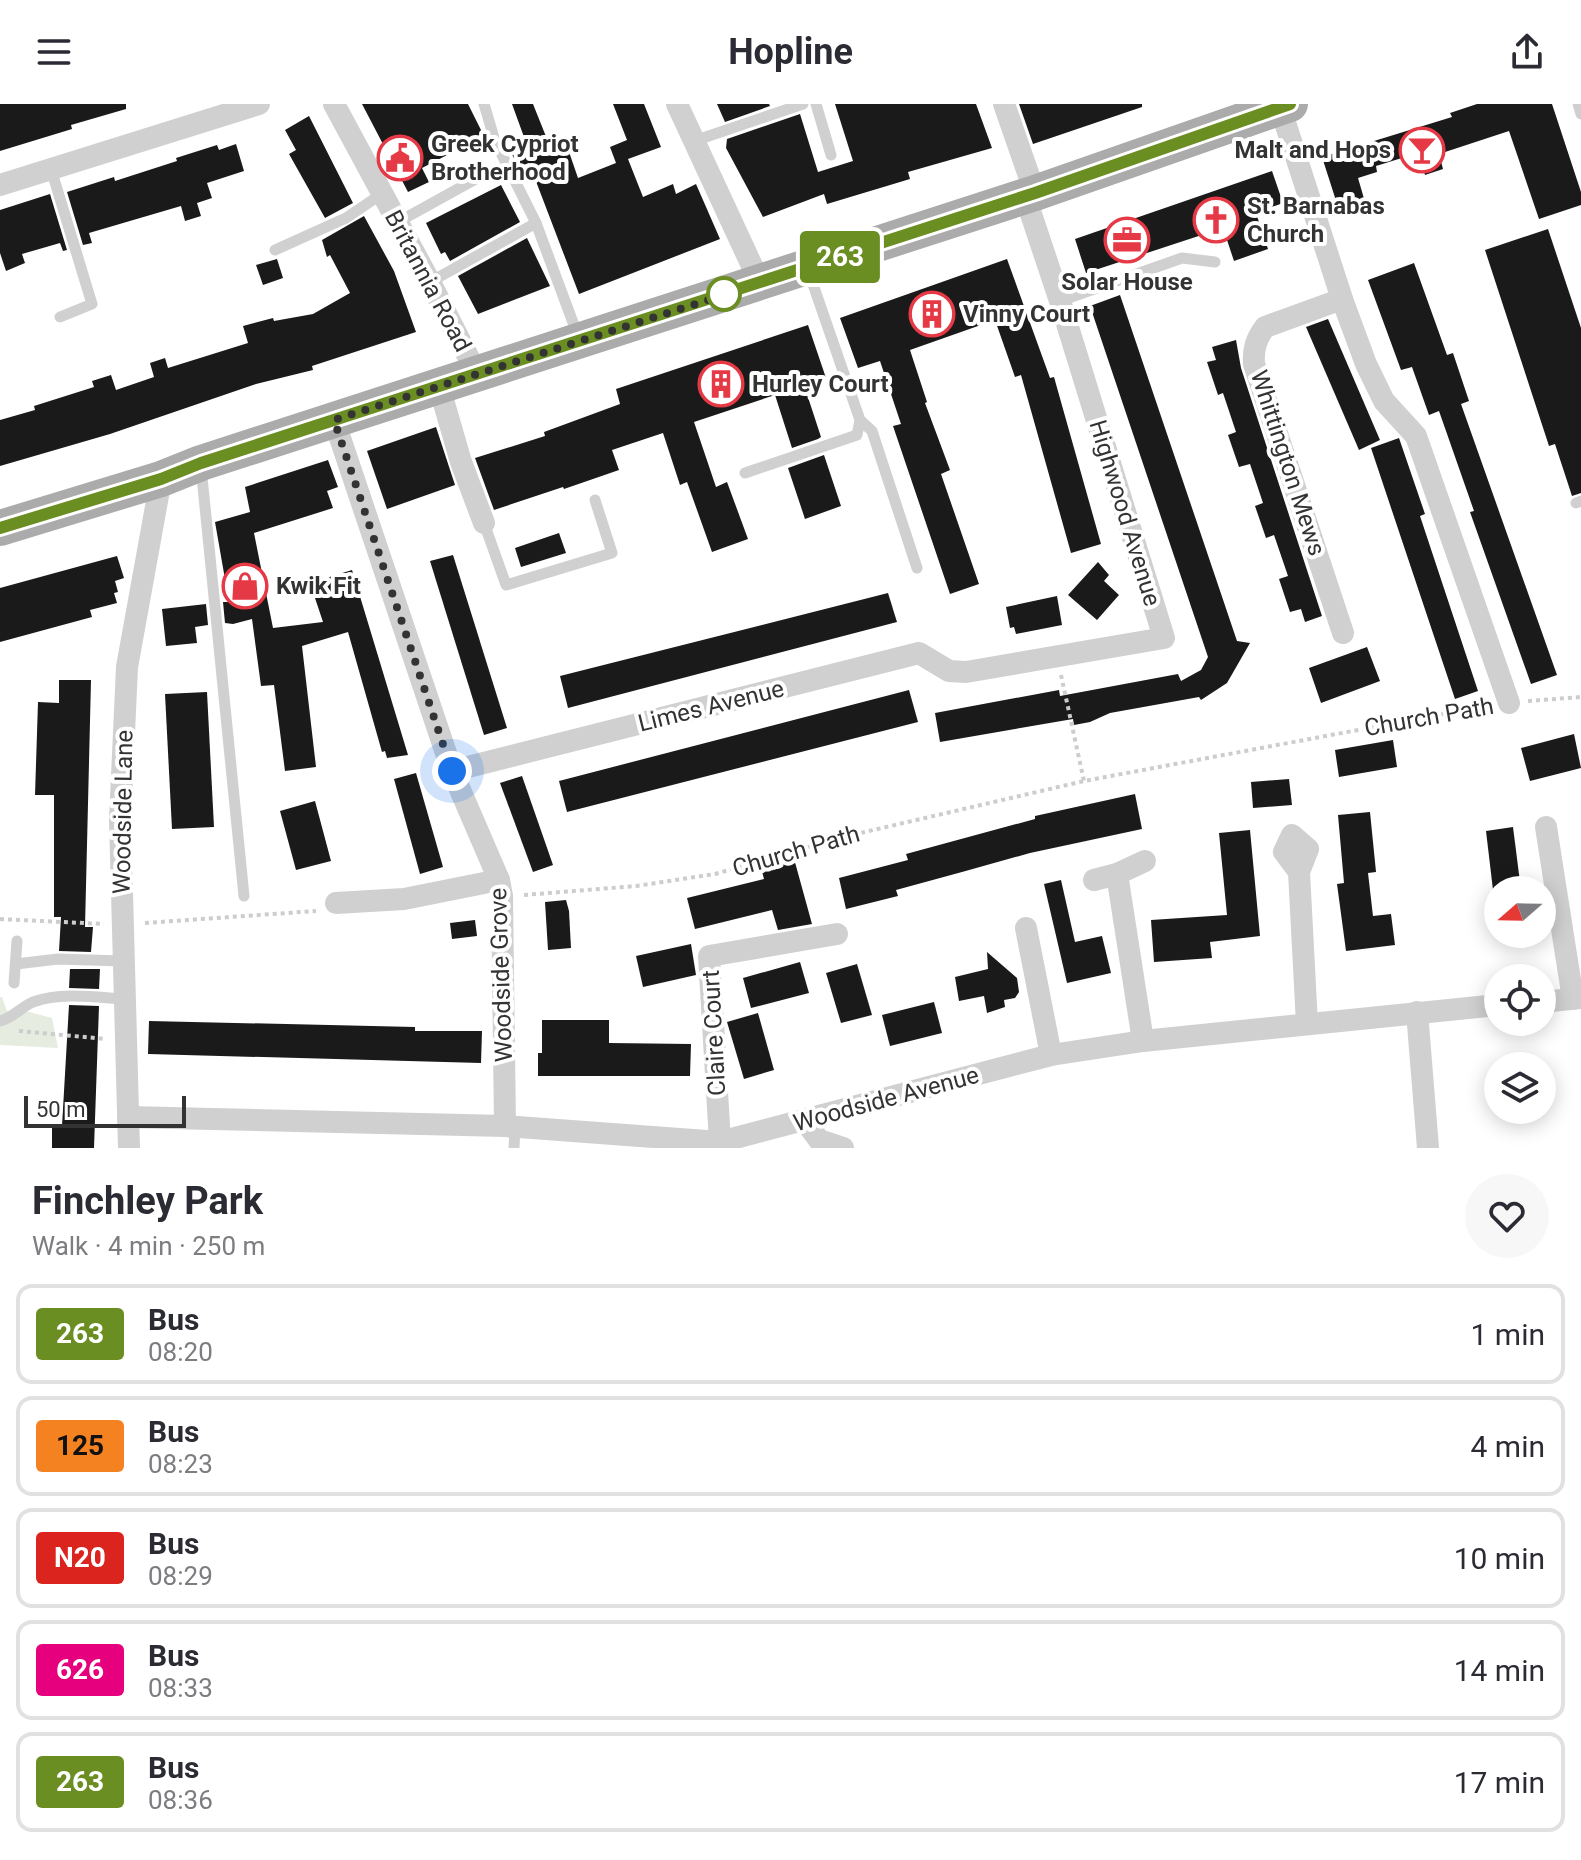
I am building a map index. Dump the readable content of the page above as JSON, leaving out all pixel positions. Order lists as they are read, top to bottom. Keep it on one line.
{"streets":{"street":["Britannia Road","Whittington Mews","Highwood Avenue","Limes Avenue","Woodside Lane","Woodside Grove","Claire Court","Woodside Avenue"],"path":["Church Path"]},"crossings":[["Highwood Avenue","Limes Avenue"],["Limes Avenue","Woodside Grove"],["Church Path","Woodside Grove"],["Woodside Lane","Woodside Avenue"],["Woodside Grove","Woodside Avenue"],["Claire Court","Woodside Avenue"]],"places":{"bar":["Malt and Hops"],"public building":["Greek Cypriot Brotherhood"],"church":["St. Barnabas Church"],"office":["Solar House"],"building":["Vinny Court","Hurley Court"],"shop":["Kwik Fit"]},"lines":["bus line 263"],"scale_bar":"50 m","north":"left","page":{"header":"Hopline","on_map":"263","scale":"50 m","heading":["Finchley Park","Walk · 4 min · 250 m"],"list":[{"mark":"263","name":"Bus","note":"08:20","value":"1 min"},{"mark":"125","name":"Bus","note":"08:23","value":"4 min"},{"mark":"N20","name":"Bus","note":"08:29","value":"10 min"},{"mark":"626","name":"Bus","note":"08:33","value":"14 min"},{"mark":"263","name":"Bus","note":"08:36","value":"17 min"}]}}
